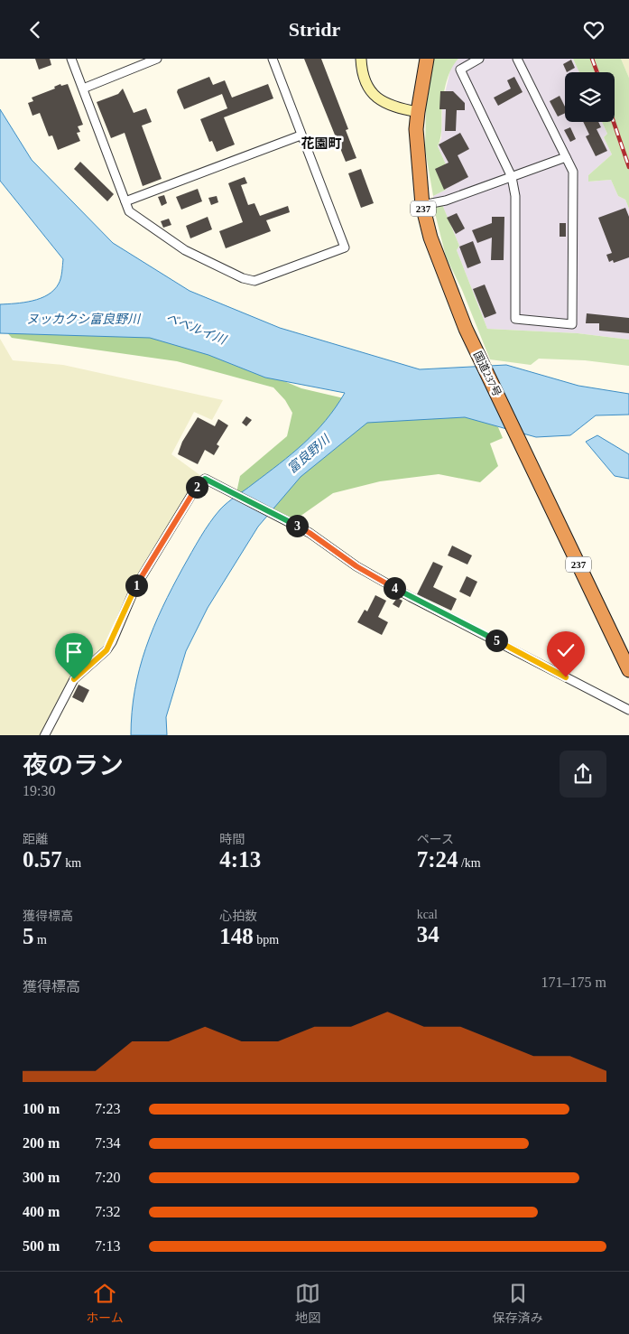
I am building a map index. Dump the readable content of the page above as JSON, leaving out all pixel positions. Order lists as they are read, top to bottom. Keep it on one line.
{"streets":{"highway":["237","国道237号"]},"districts":["花園町"],"water":["ヌッカクシ富良野川","ベベルイ川","富良野川"],"page":{"header":"Stridr","pins":["2","3","1","4","5"],"heading":["夜のラン","19:30"],"stats":[["距離","0.57 km"],["時間","4:13"],["ペース","7:24 /km"],["獲得標高","5 m"],["心拍数","148 bpm"],["kcal","34"]],"chart":["獲得標高","171–175 m"],"list":[{"name":"100 m","note":"7:23"},{"name":"200 m","note":"7:34"},{"name":"300 m","note":"7:20"},{"name":"400 m","note":"7:32"},{"name":"500 m","note":"7:13"}],"tabs":["ホーム","地図","保存済み"]}}
